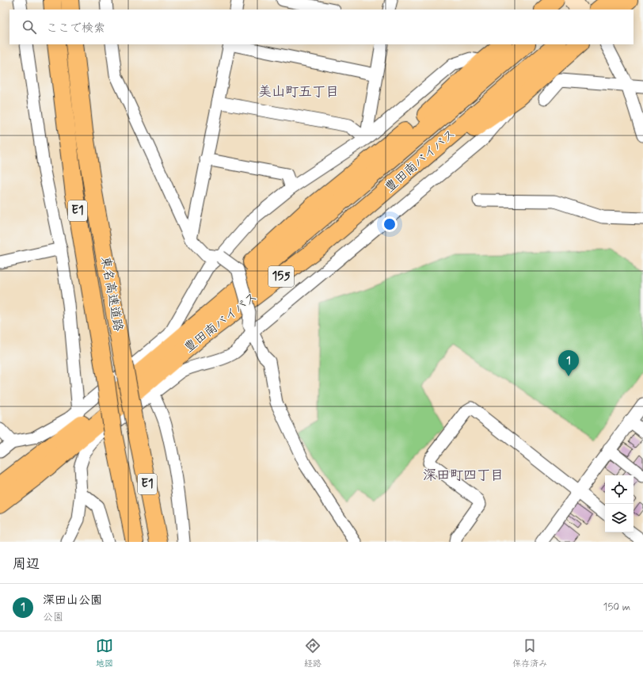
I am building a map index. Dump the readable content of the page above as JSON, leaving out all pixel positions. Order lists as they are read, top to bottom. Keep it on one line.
{"streets":{"highway":["豊田南バイパス","E1","155","東名高速道路"]},"crossings":[["豊田南バイパス","155"]],"districts":["美山町五丁目","深田町四丁目"],"page":{"search":"ここで検索","pins":"1","heading":"周辺","list":[{"mark":"1","name":"深田山公園","note":"公園","value":"150 m"}],"nav":["地図","経路","保存済み"]}}
